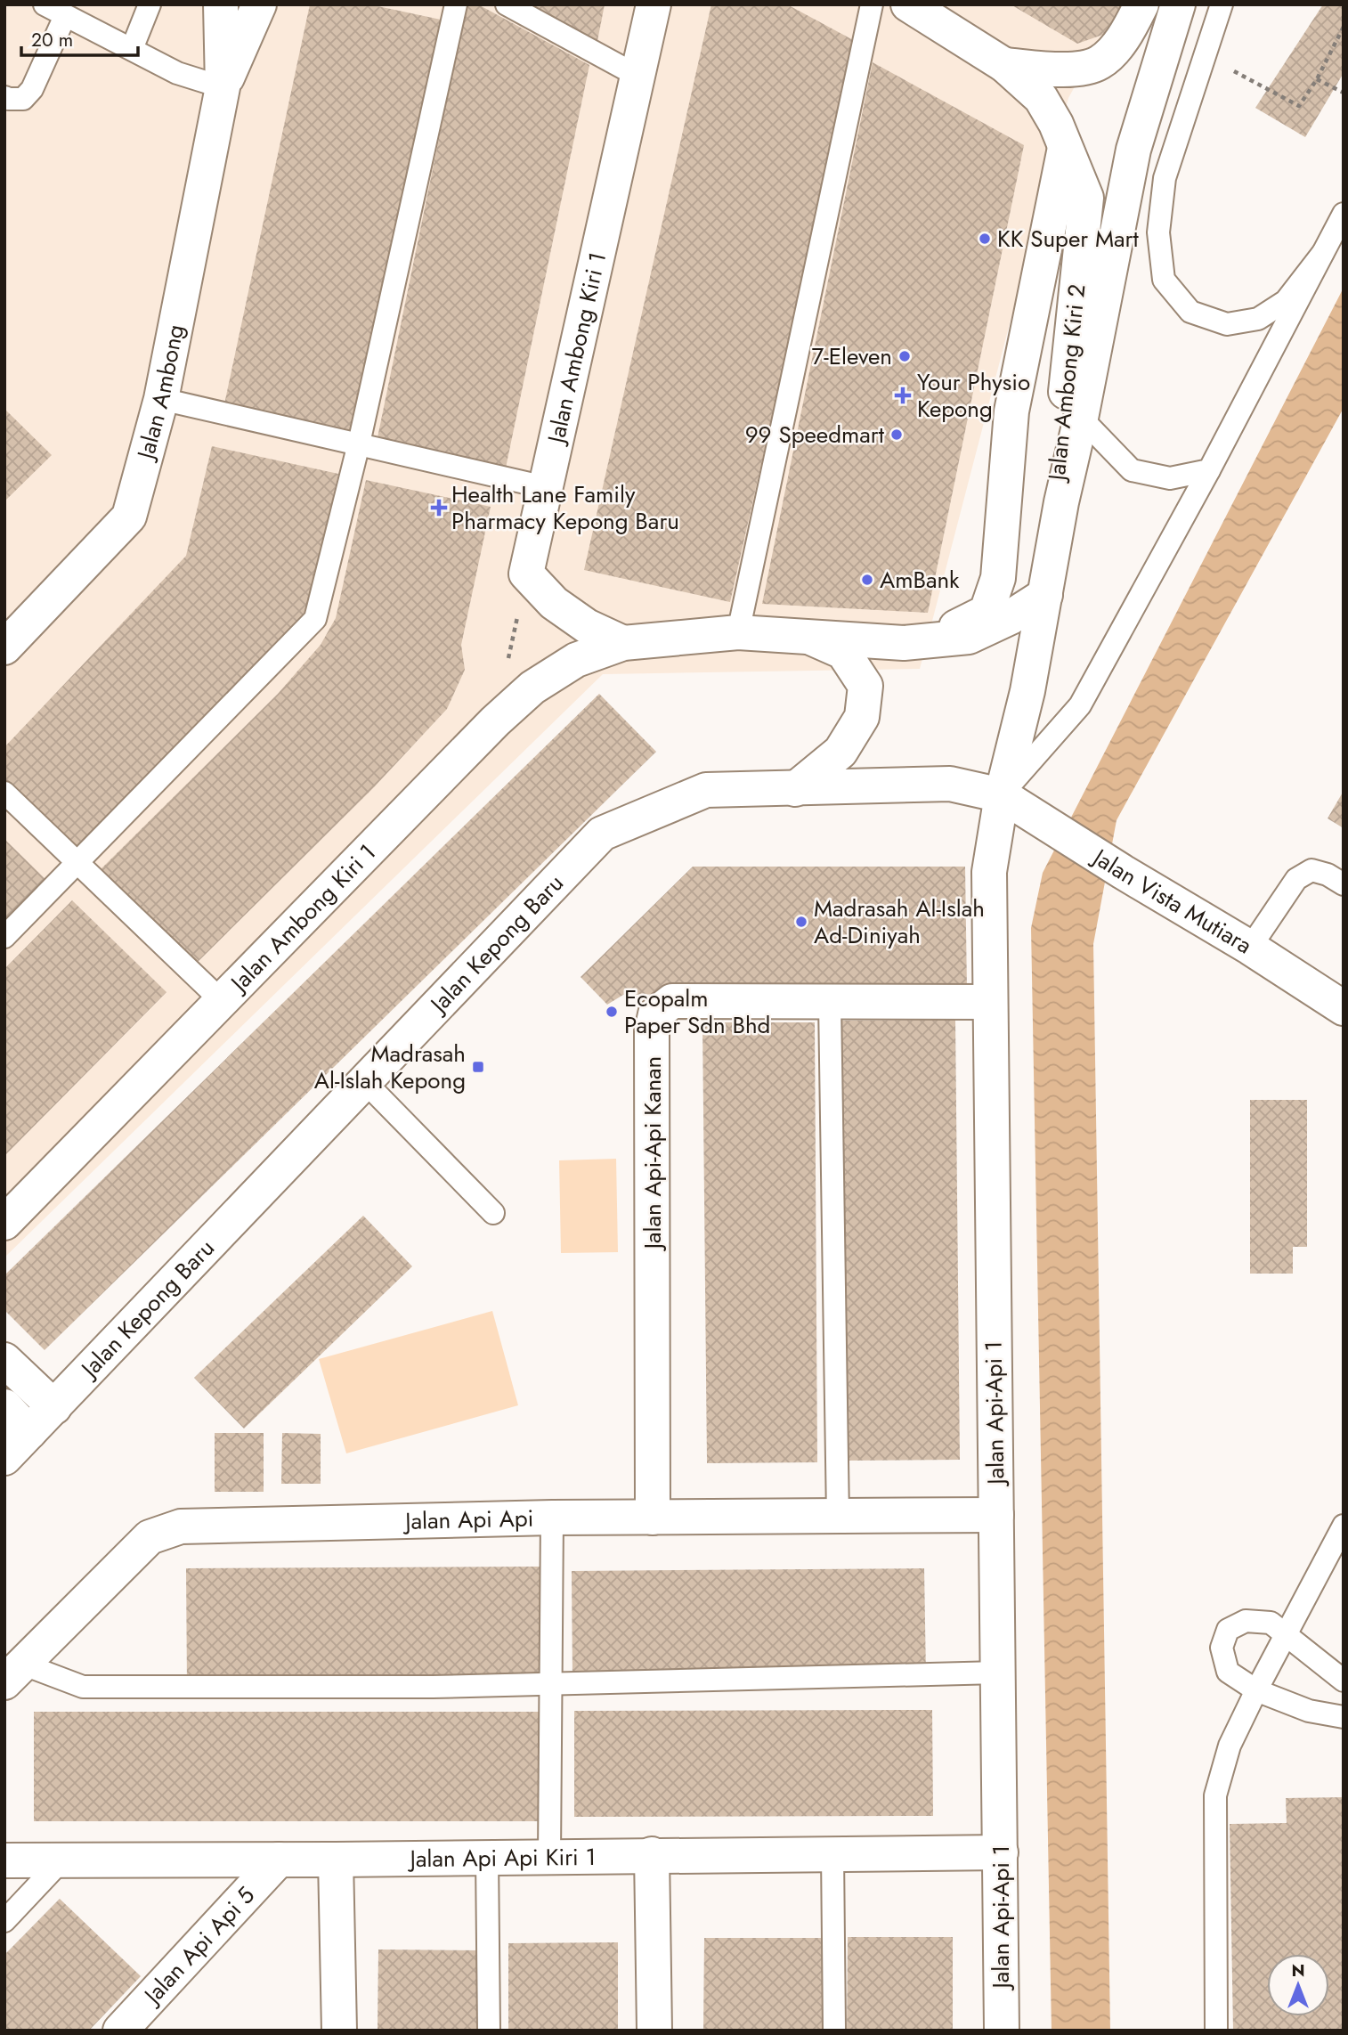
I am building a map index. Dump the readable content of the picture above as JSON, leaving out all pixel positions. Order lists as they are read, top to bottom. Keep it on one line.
{"streets":{"street":["Jalan Ambong Kiri 1","Jalan Ambong Kiri 2","Jalan Ambong","Jalan Vista Mutiara","Jalan Kepong Baru","Jalan Api-Api Kanan","Jalan Api-Api 1","Jalan Api Api","Jalan Api Api Kiri 1","Jalan Api Api 5"]},"crossings":[["Jalan Ambong Kiri 1","Jalan Ambong Kiri 2"],["Jalan Ambong Kiri 2","Jalan Vista Mutiara"],["Jalan Ambong Kiri 2","Jalan Kepong Baru"],["Jalan Ambong Kiri 2","Jalan Api-Api 1"],["Jalan Vista Mutiara","Jalan Kepong Baru"],["Jalan Vista Mutiara","Jalan Api-Api 1"],["Jalan Kepong Baru","Jalan Api-Api 1"],["Jalan Api-Api Kanan","Jalan Api-Api 1"],["Jalan Api-Api Kanan","Jalan Api Api"],["Jalan Api-Api 1","Jalan Api Api"],["Jalan Api-Api 1","Jalan Api Api Kiri 1"],["Jalan Api Api Kiri 1","Jalan Api Api 5"]],"places":{"other":["KK Super Mart","7-Eleven","99 Speedmart","AmBank","Madrasah Al-Islah Ad-Diniyah","Ecopalm Paper Sdn Bhd"],"health":["Your Physio Kepong","Health Lane Family Pharmacy Kepong Baru"],"transit":["Madrasah Al-Islah Kepong"]},"scale_bar":"20 m","north":"top"}
